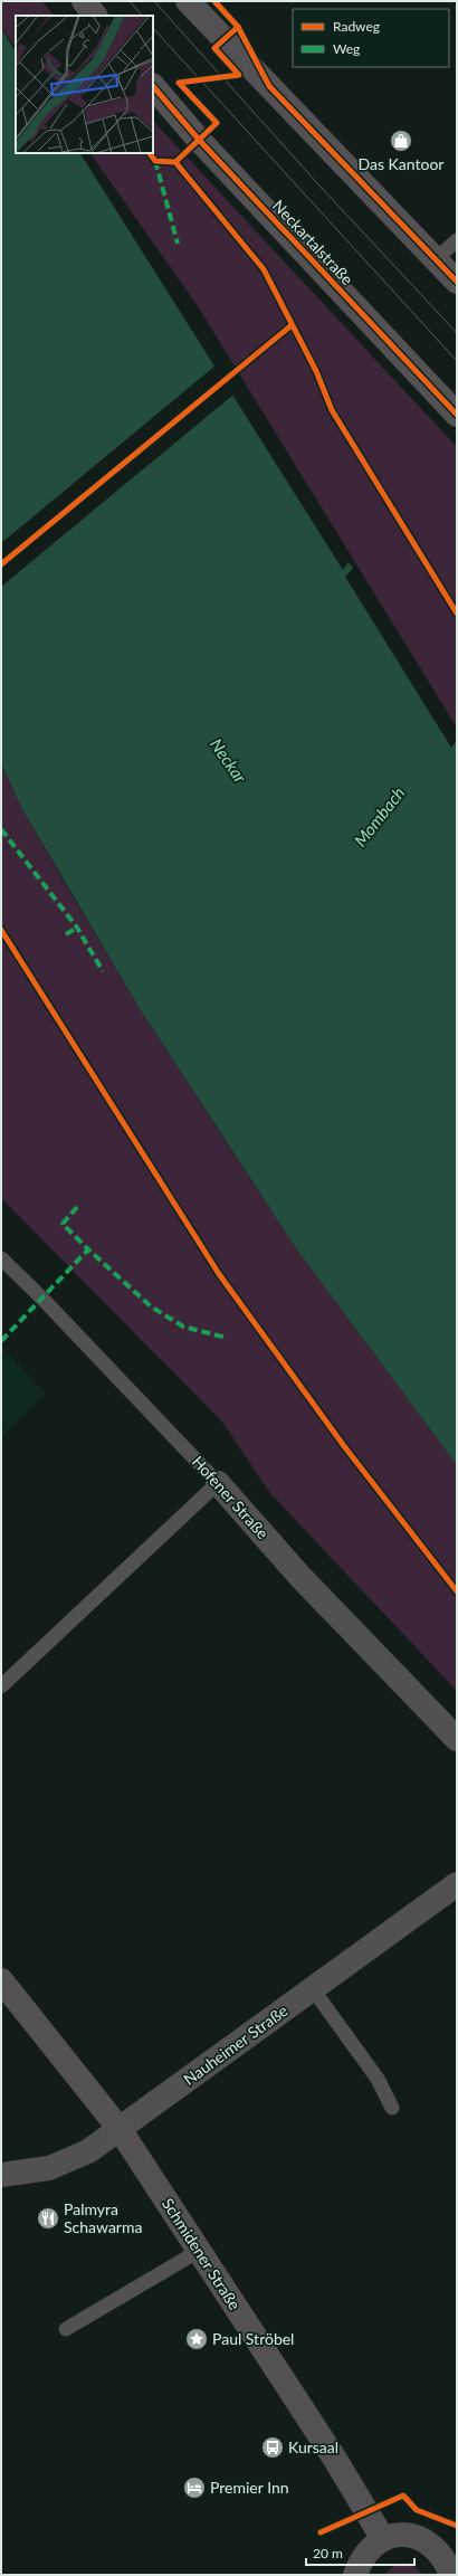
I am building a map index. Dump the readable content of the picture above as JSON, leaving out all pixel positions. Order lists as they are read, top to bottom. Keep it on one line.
{"streets":{"main road":["Neckartalstraße","Schmidener Straße"],"street":["Hofener Straße","Nauheimer Straße"]},"crossings":[["Nauheimer Straße","Schmidener Straße"]],"water":["Neckar","Mombach"],"places":{"shop":["Das Kantoor"],"restaurant":["Palmyra Schawarma"],"place":["Paul Ströbel"],"bus stop":["Kursaal"],"hotel":["Premier Inn"]},"legend":["Radweg","Weg"],"scale_bar":"20 m"}
